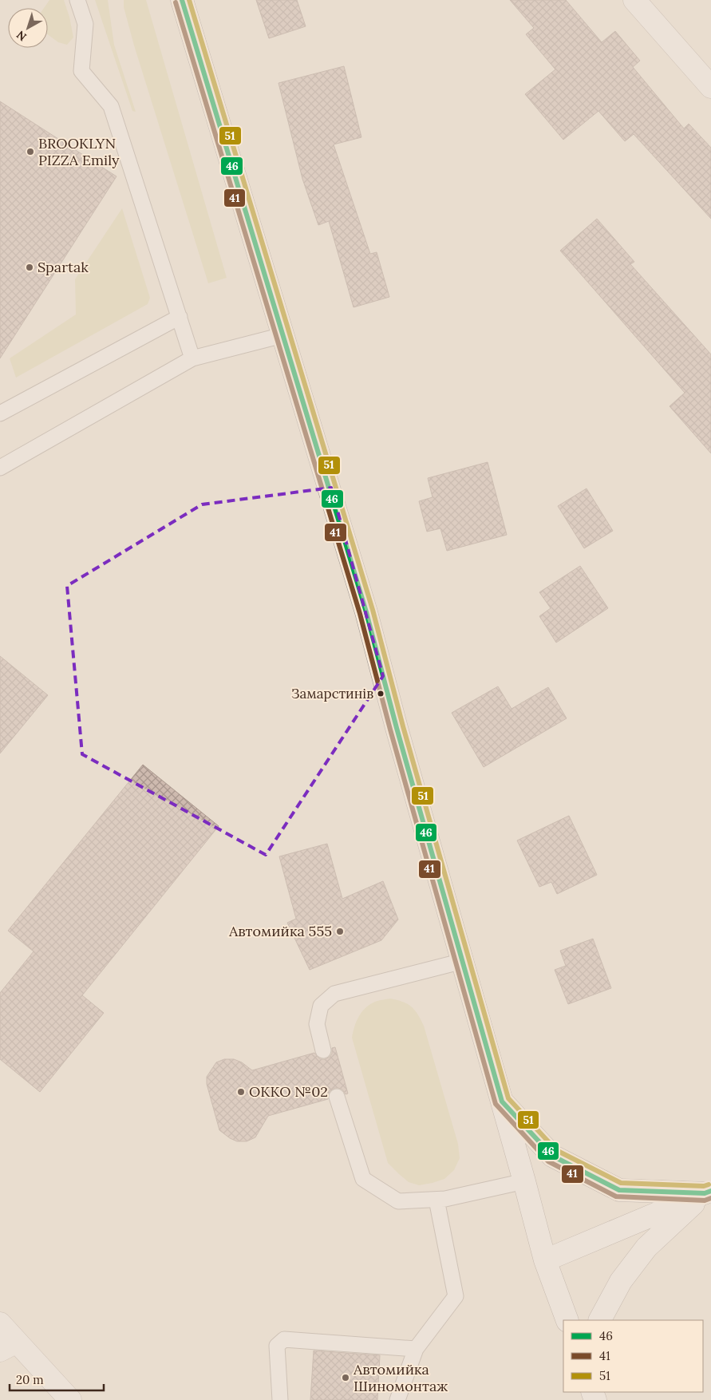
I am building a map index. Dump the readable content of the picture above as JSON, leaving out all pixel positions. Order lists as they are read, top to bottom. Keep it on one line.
{"places":["BROOKLYN PIZZA Emily","Spartak","Замарстинів","Автомийка 555","ОККО №02","Автомийка Шиномонтаж"],"lines":["transit line 46","transit line 51","transit line 41"],"legend":["46","41","51"],"scale_bar":"20 m","north":"bottom left"}
